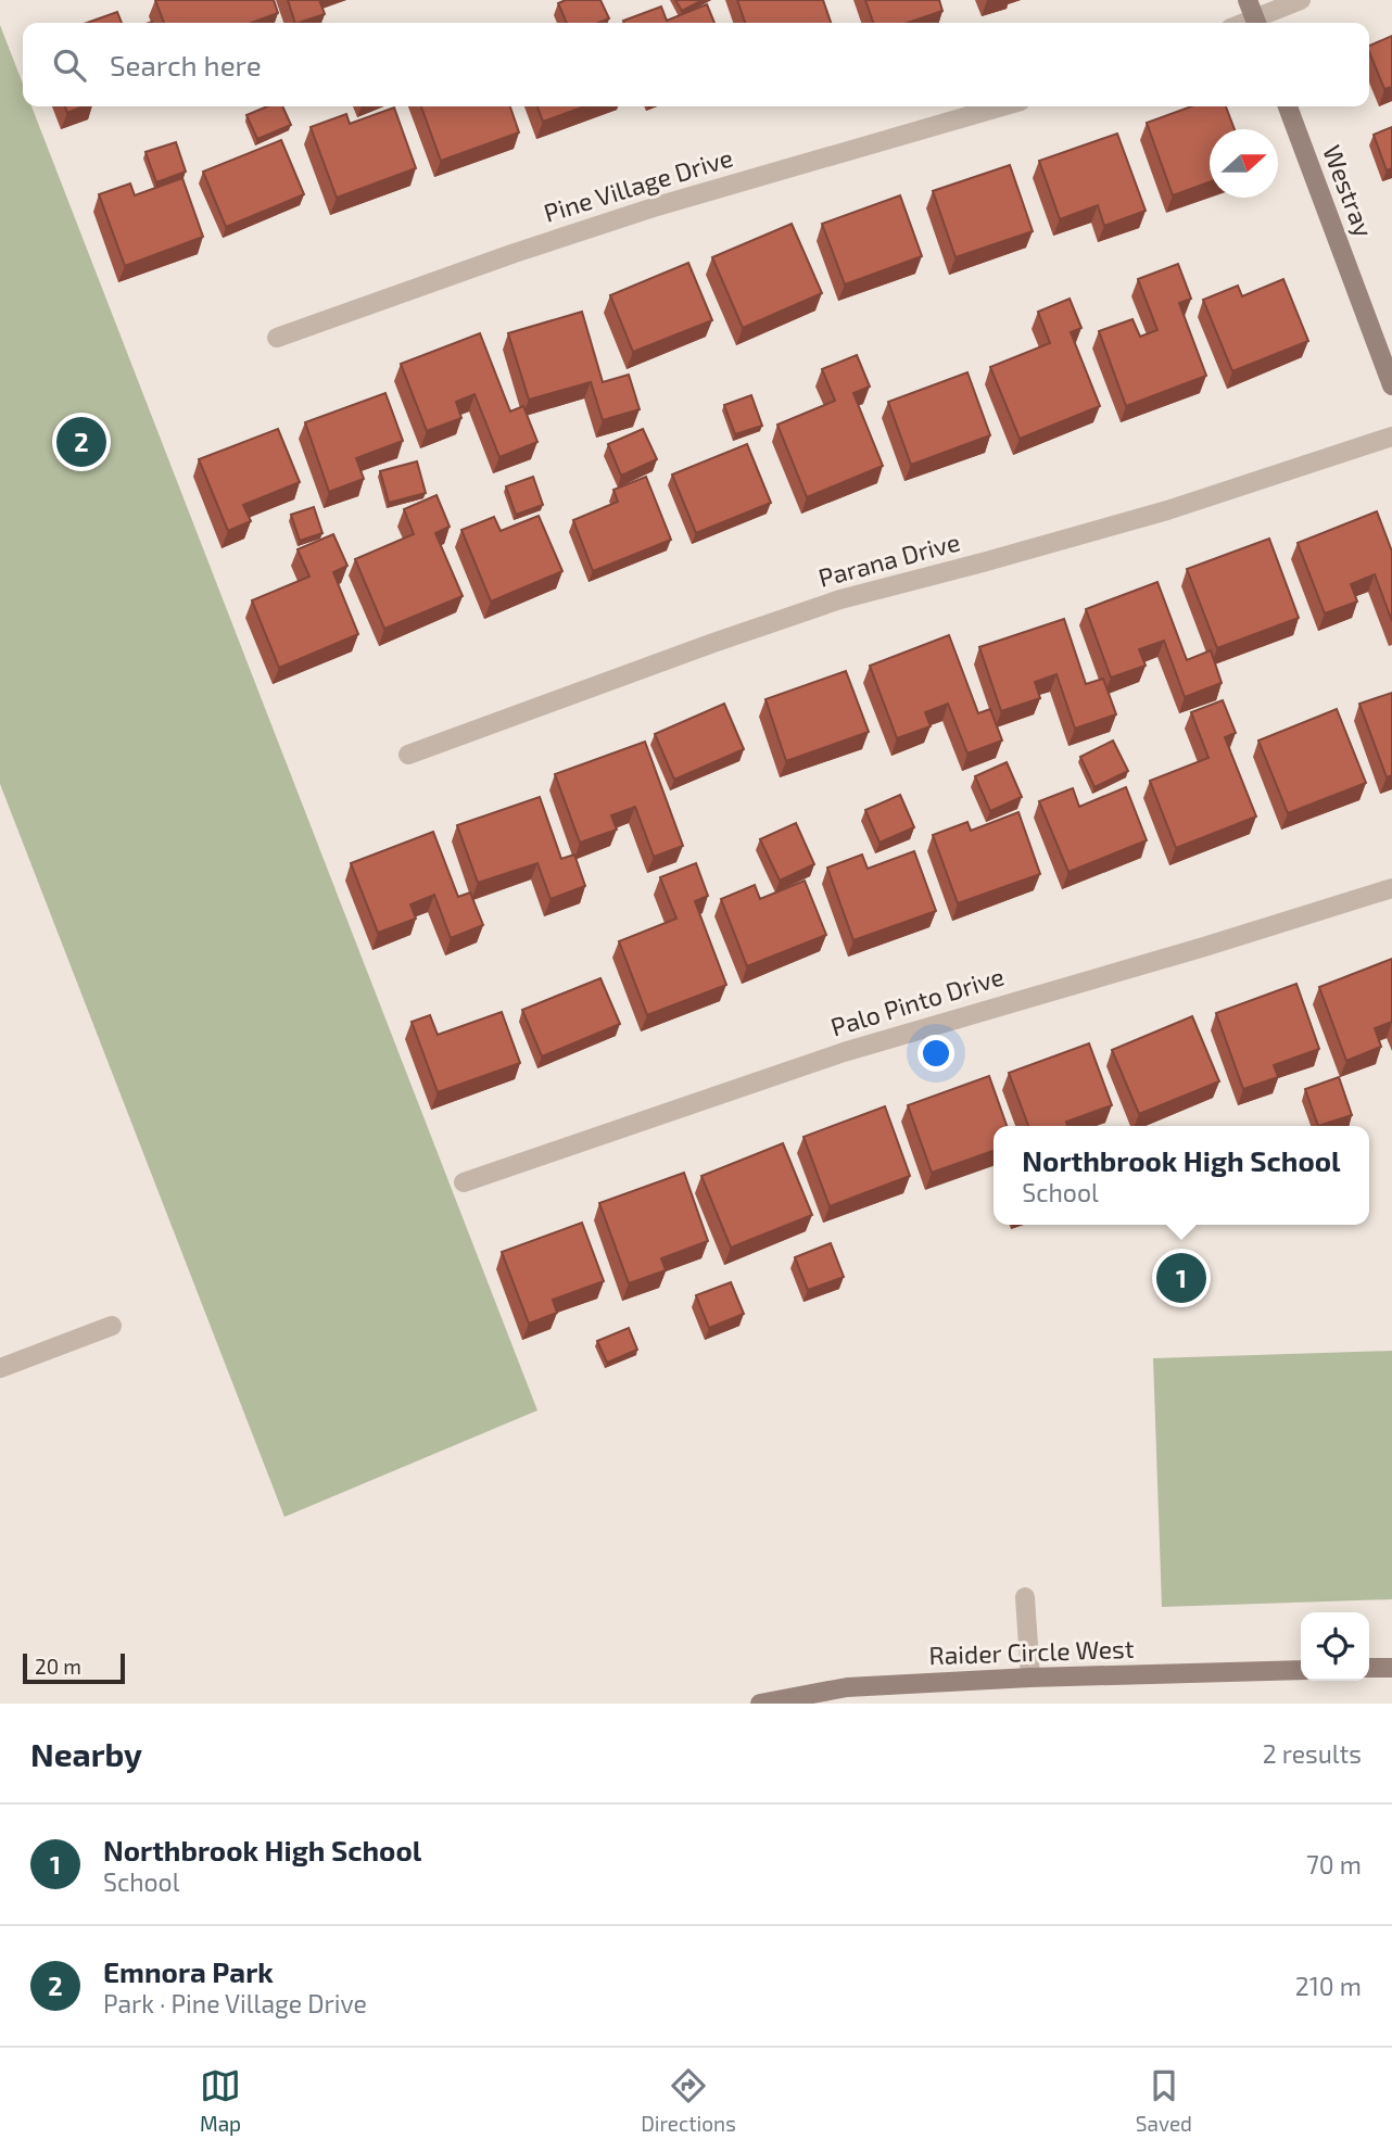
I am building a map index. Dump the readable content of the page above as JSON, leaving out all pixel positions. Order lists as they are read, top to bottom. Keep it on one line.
{"streets":{"street":["Pine Village Drive","Westray","Parana Drive","Palo Pinto Drive","Raider Circle West"]},"scale_bar":"20 m","north":"right","page":{"search":"Search here","pins":["2","1"],"popup":["Northbrook High School","School"],"scale":"20 m","heading":["Nearby","2 results"],"list":[{"mark":"1","name":"Northbrook High School","note":"School","value":"70 m"},{"mark":"2","name":"Emnora Park","note":"Park · Pine Village Drive","value":"210 m"}],"nav":["Map","Directions","Saved"]}}
